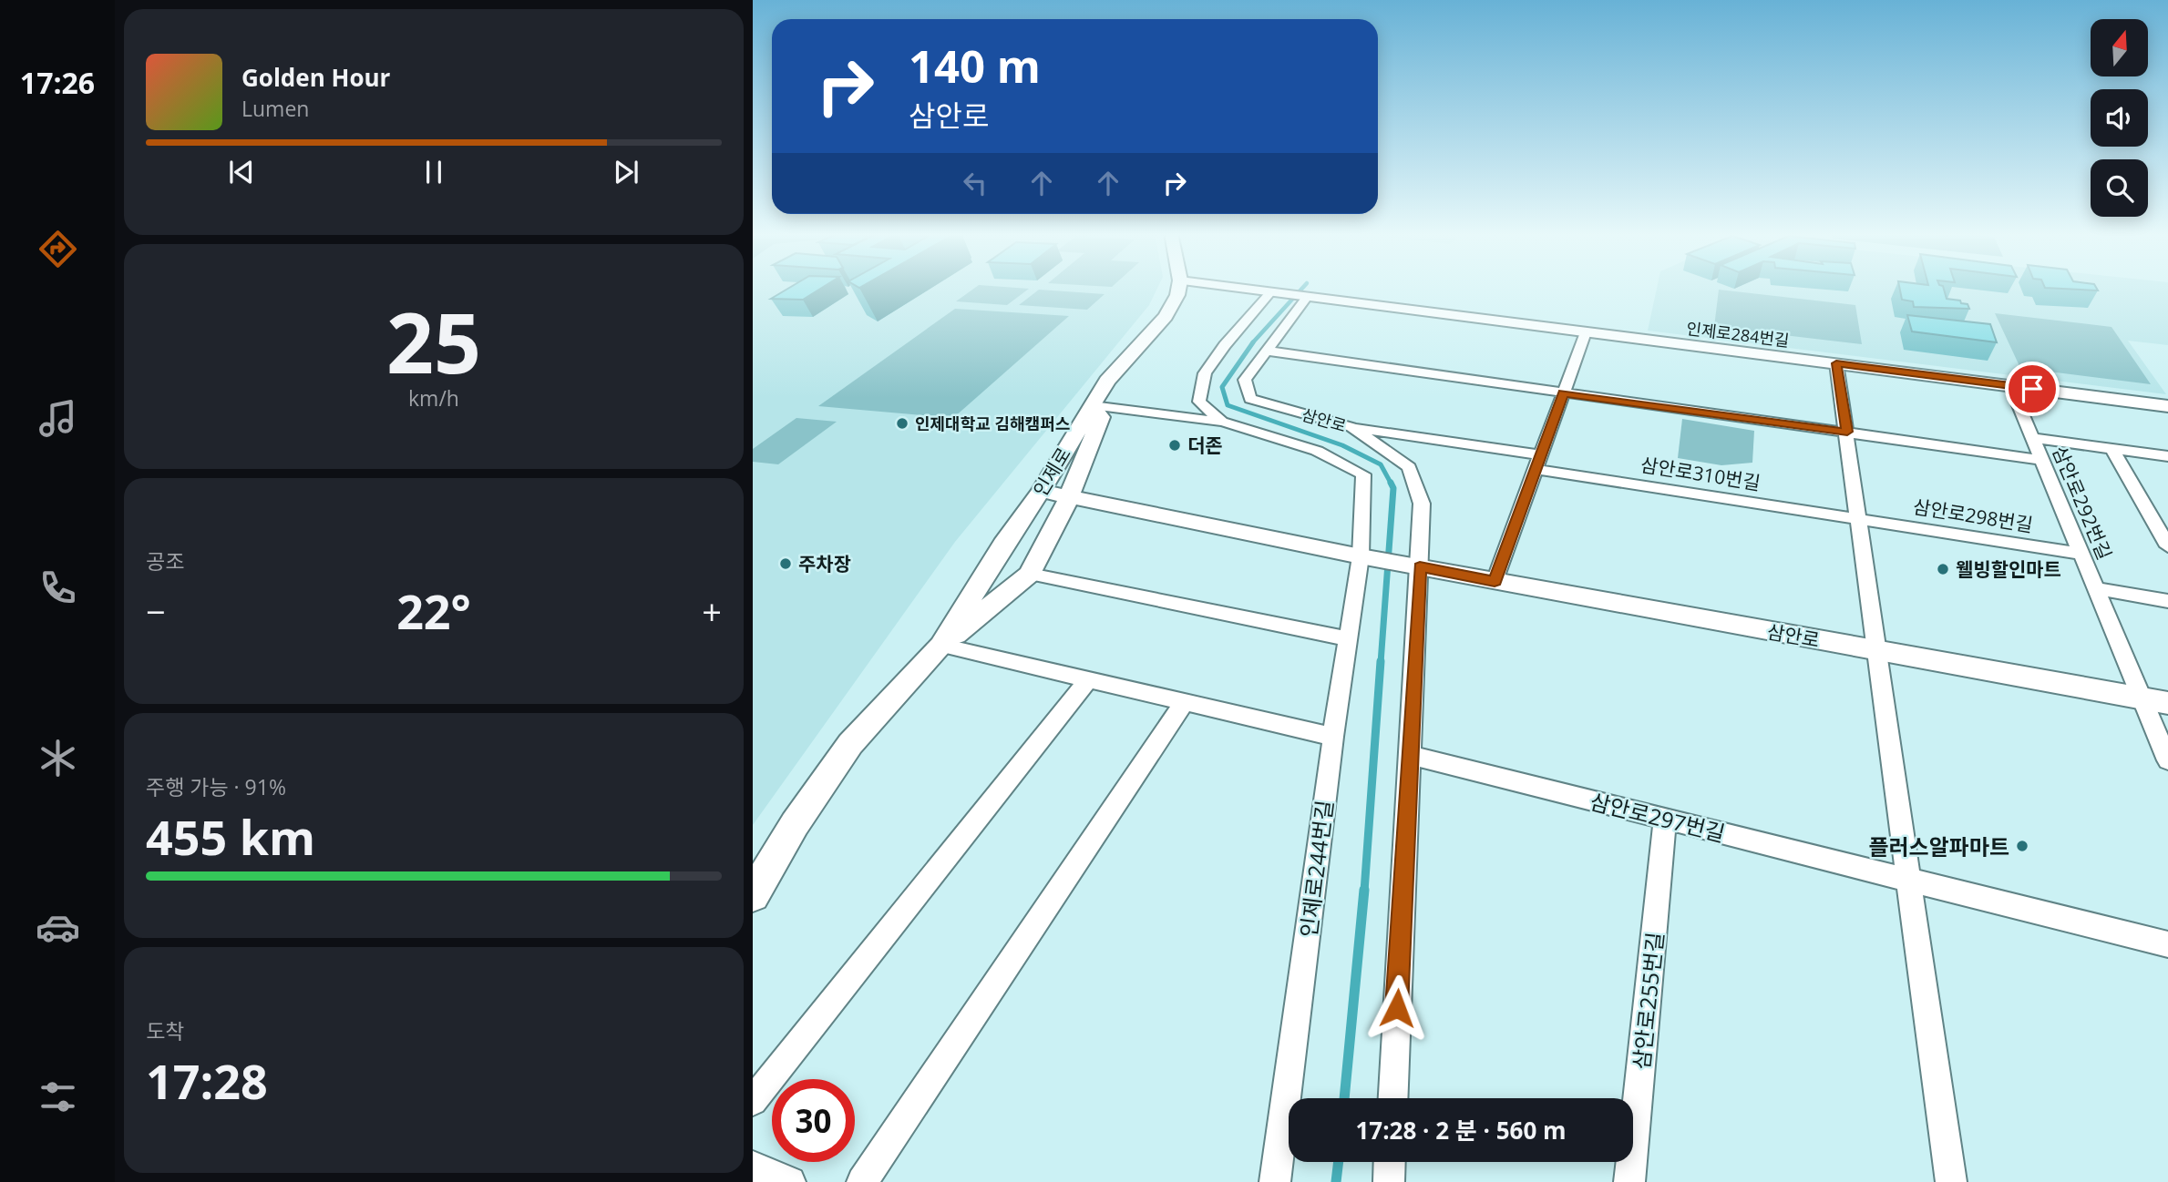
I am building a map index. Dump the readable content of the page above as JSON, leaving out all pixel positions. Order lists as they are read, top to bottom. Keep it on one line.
{"streets":{"main road":["삼안로","인제로"],"street":["인제로284번길","삼안로310번길","삼안로292번길","삼안로298번길","삼안로297번길","인제로244번길","삼안로255번길"]},"crossings":[["인제로284번길","삼안로"],["삼안로","삼안로310번길"],["삼안로","삼안로292번길"],["삼안로","인제로244번길"],["삼안로310번길","삼안로298번길"],["삼안로292번길","삼안로298번길"],["삼안로297번길","삼안로255번길"]],"places":["인제대학교 김해캠퍼스","더존","주차장","웰빙할인마트","플러스알파마트"],"north":"top","page":{"tabs":"17:26","turn":["140 m","삼안로"],"song":["Golden Hour","Lumen"],"tile":[["25","km/h"],"공조",["주행 가능 · 91%","455 km"],["도착","17:28"]],"heat":["−","22°","+"],"limit":"30","trip":"17:28 · 2 분 · 560 m"}}
